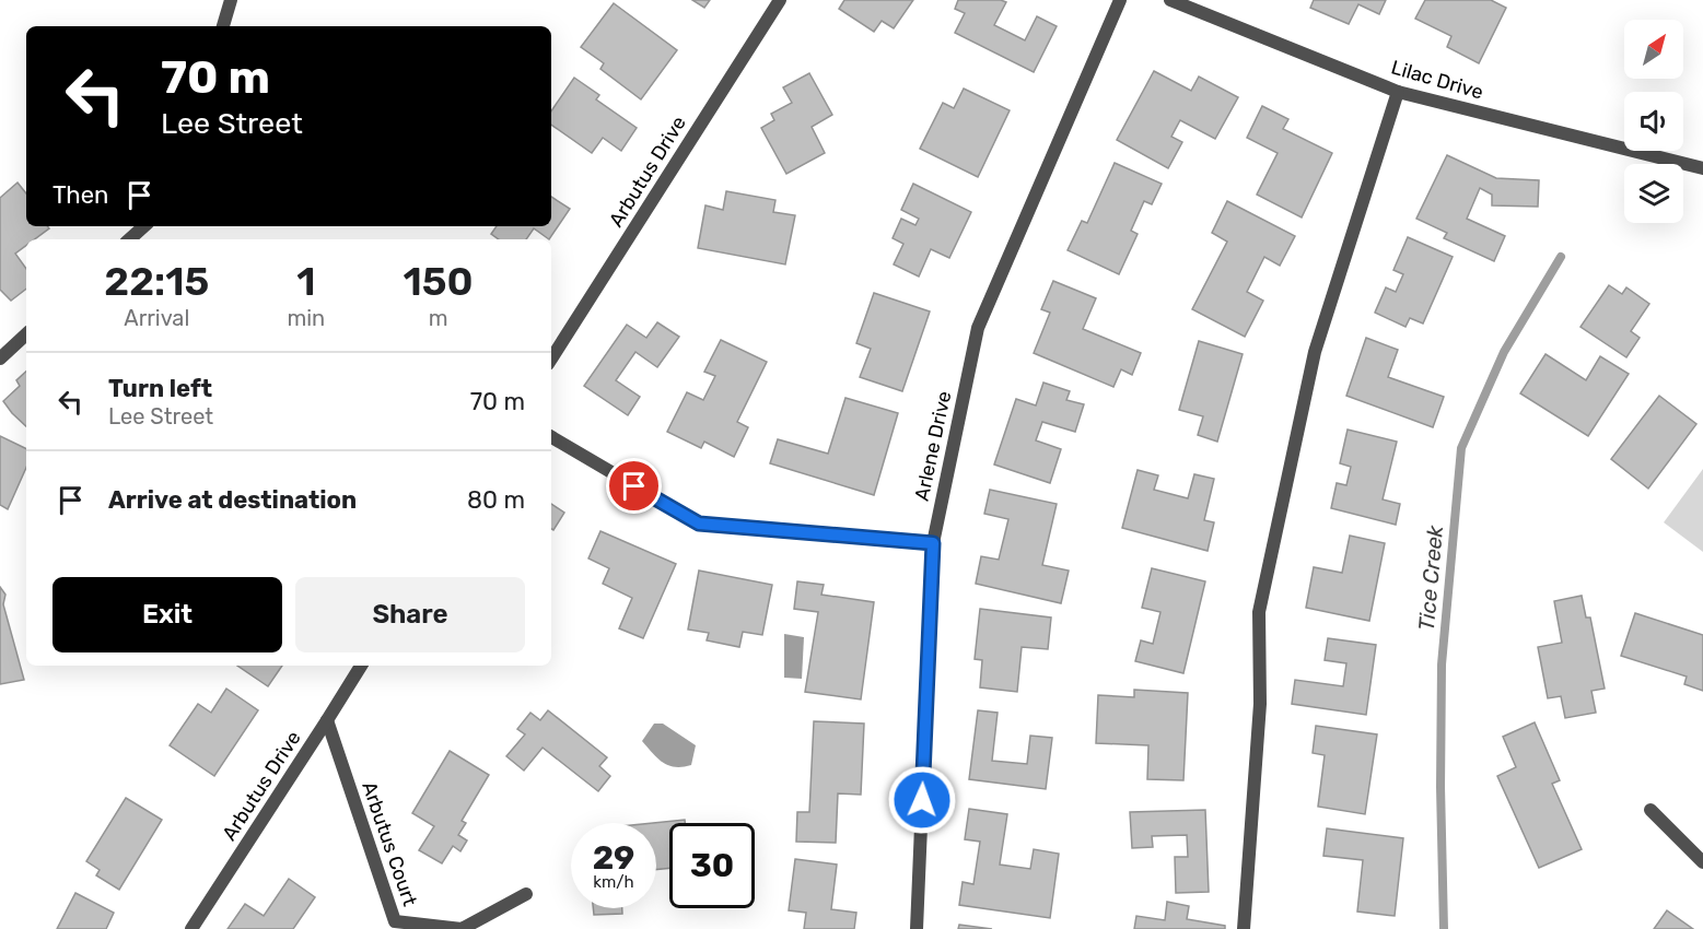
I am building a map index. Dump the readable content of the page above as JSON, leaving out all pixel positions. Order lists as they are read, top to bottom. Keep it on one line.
{"streets":{"street":["Lilac Drive","Arbutus Drive","Arlene Drive","Arbutus Court"]},"crossings":[["Arbutus Drive","Arbutus Court"]],"water":["Tice Creek"],"north":"top right","page":{"turn":["70 m","Lee Street"],"then":"Then","eta":["22:15","Arrival","1","min","150","m"],"list":[{"name":"Turn left","note":"Lee Street","value":"70 m"},{"name":"Arrive at destination","value":"80 m"}],"buttons":["Exit","Share"],"speed":"29 km/h","limit":"30"}}
